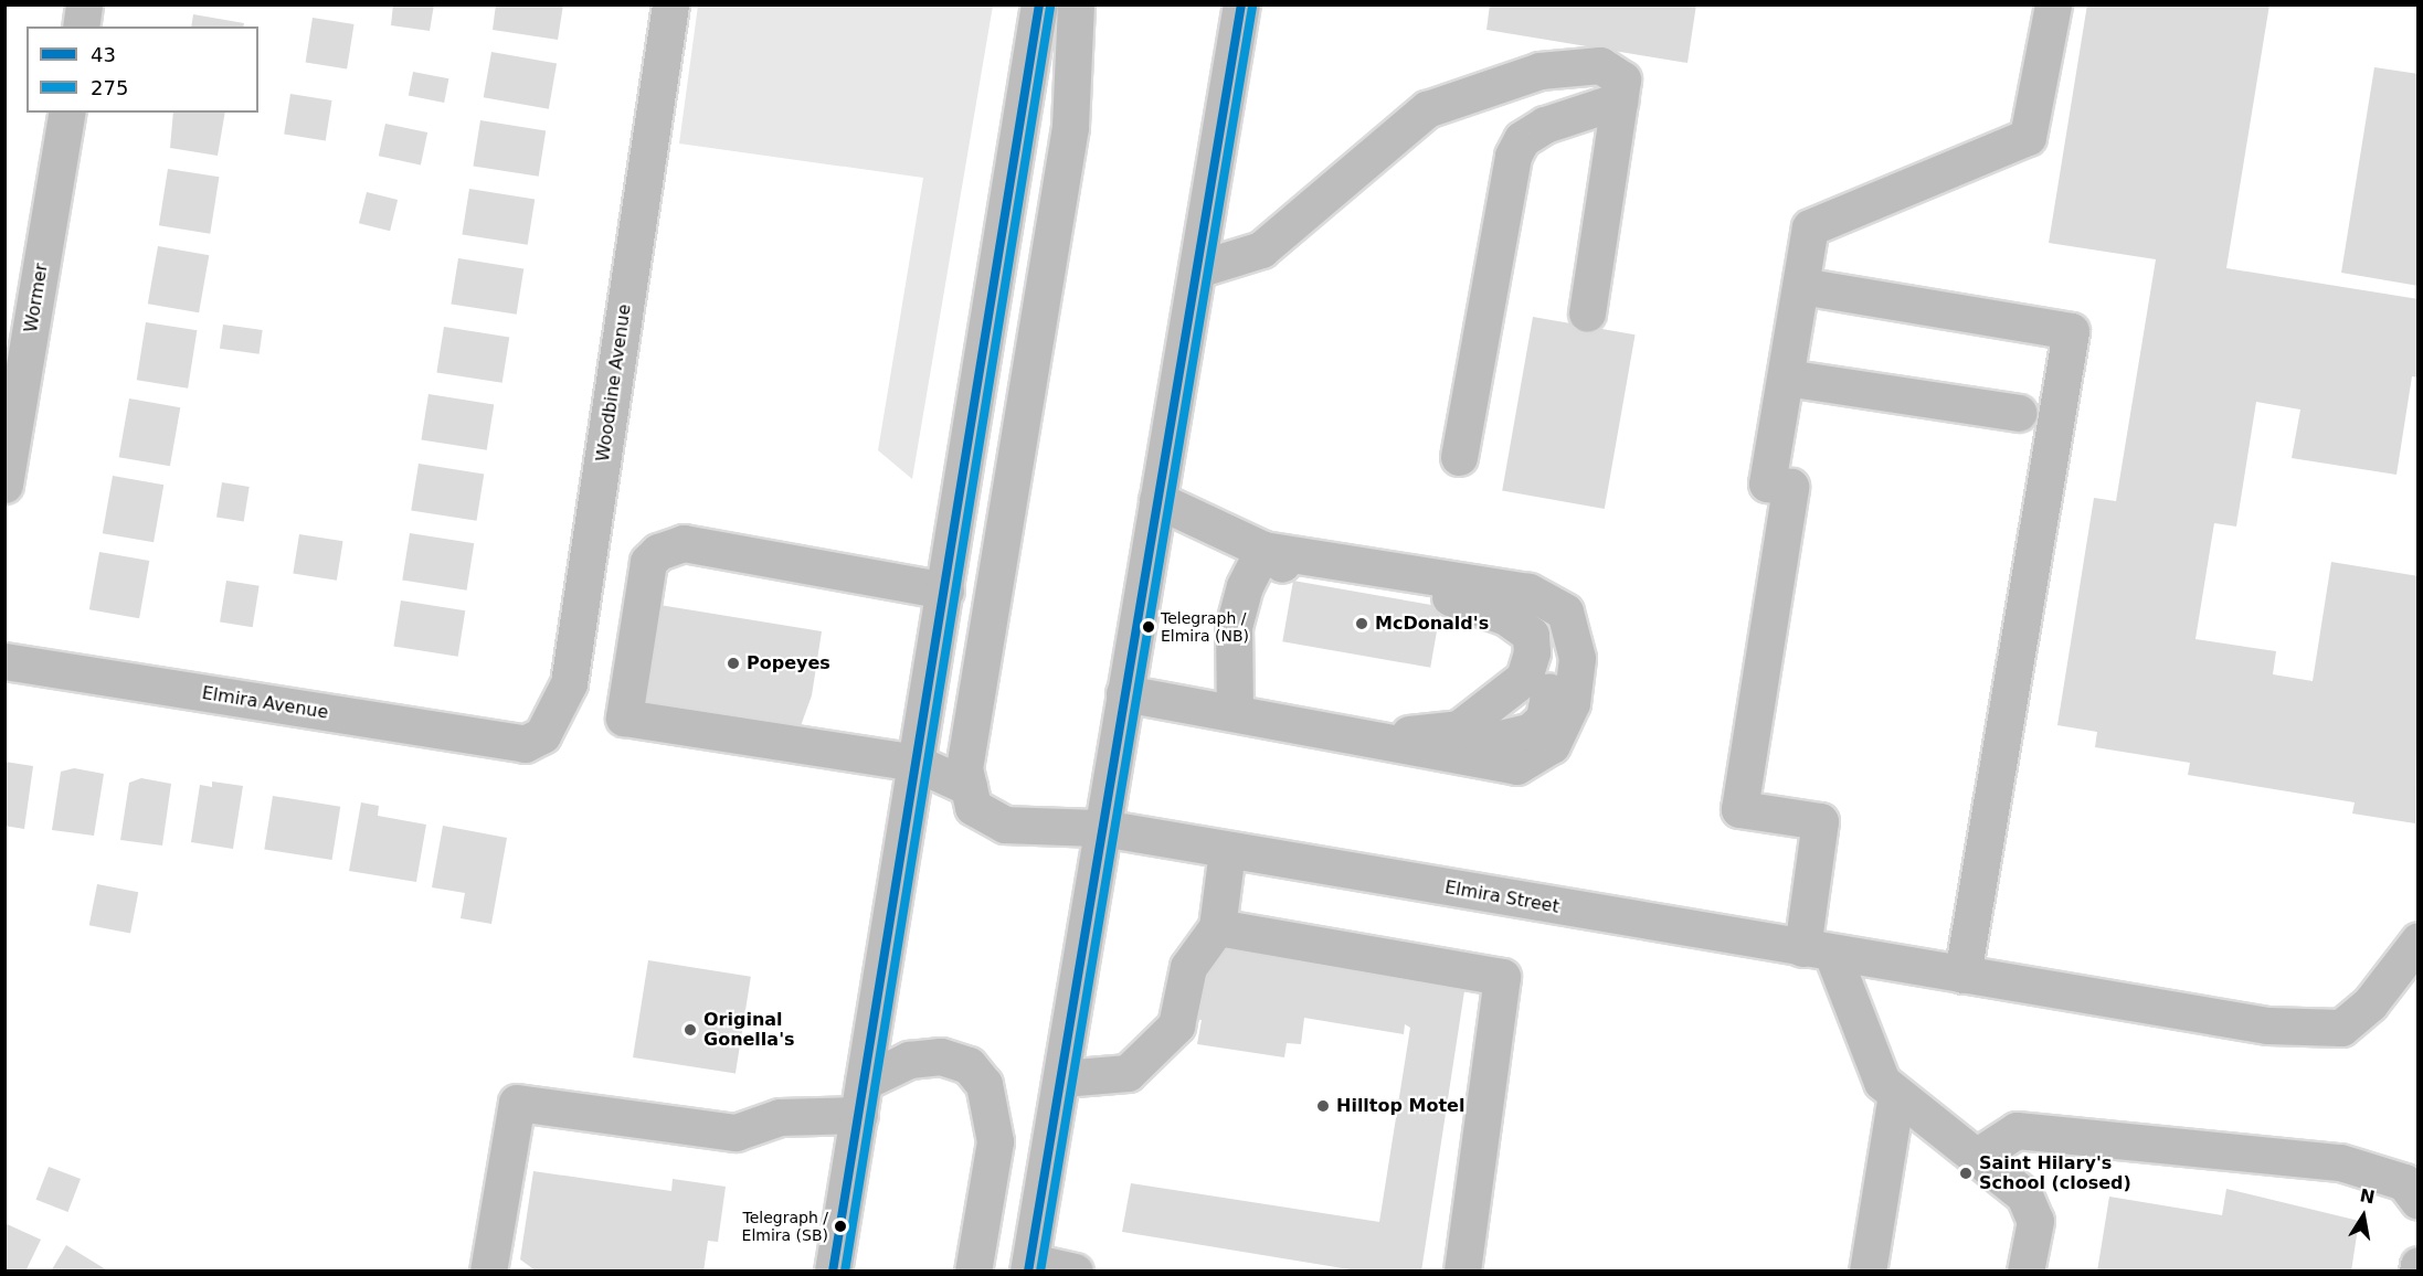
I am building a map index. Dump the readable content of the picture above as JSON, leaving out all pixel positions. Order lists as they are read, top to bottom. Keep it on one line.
{"streets":{"main road":["Wormer","Woodbine Avenue","Elmira Avenue","Elmira Street"]},"crossings":[["Woodbine Avenue","Elmira Avenue"]],"places":["McDonald's","Telegraph / Elmira (NB)","Popeyes","Original Gonella's","Hilltop Motel","Saint Hilary's School (closed)","Telegraph / Elmira (SB)"],"lines":["transit line 43","transit line 275"],"legend":["43","275"],"north":"top"}
